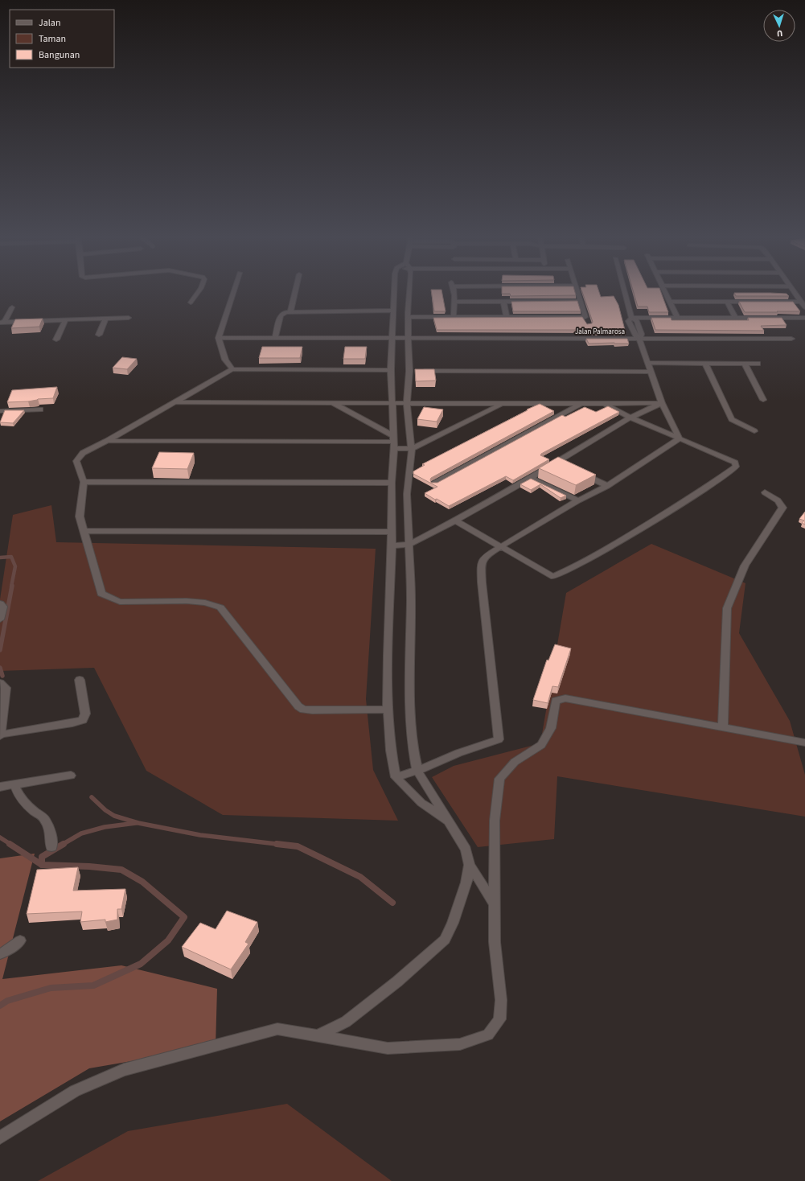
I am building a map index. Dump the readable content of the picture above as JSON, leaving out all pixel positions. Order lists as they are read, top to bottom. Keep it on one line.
{"streets":{"street":["Jalan Palmarosa"]},"legend":["Jalan","Taman","Bangunan"],"north":"bottom"}
